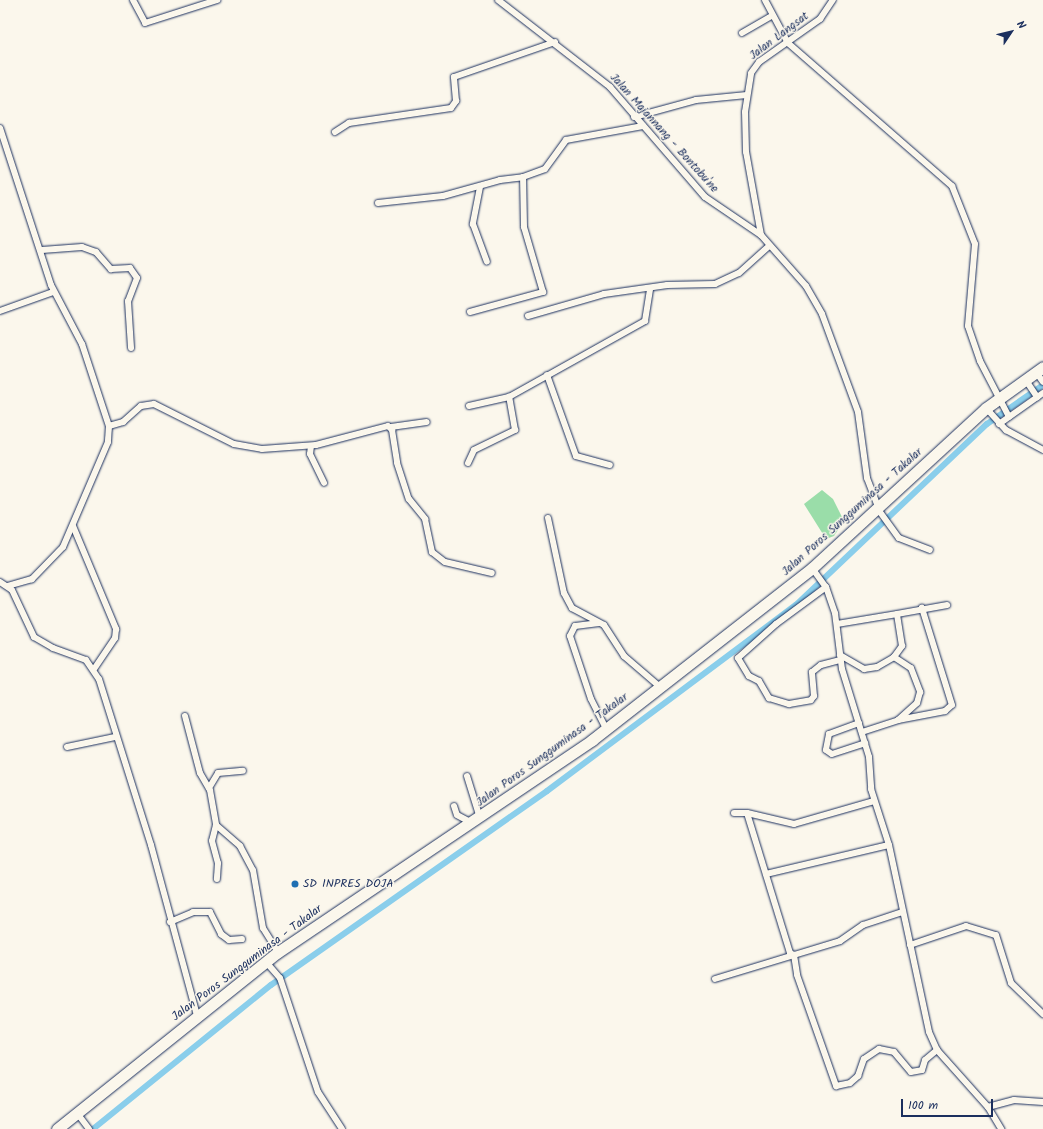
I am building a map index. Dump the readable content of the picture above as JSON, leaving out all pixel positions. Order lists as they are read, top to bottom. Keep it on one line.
{"streets":{"highway":["Jalan Poros Sungguminasa - Takalar"],"street":["Jalan Langsat","Jalan Majannang - Bontobu'ne"]},"crossings":[["Jalan Langsat","Jalan Majannang - Bontobu'ne"],["Jalan Majannang - Bontobu'ne","Jalan Poros Sungguminasa - Takalar"]],"places":["SD INPRES DOJA"],"scale_bar":"100 m","north":"top right"}
